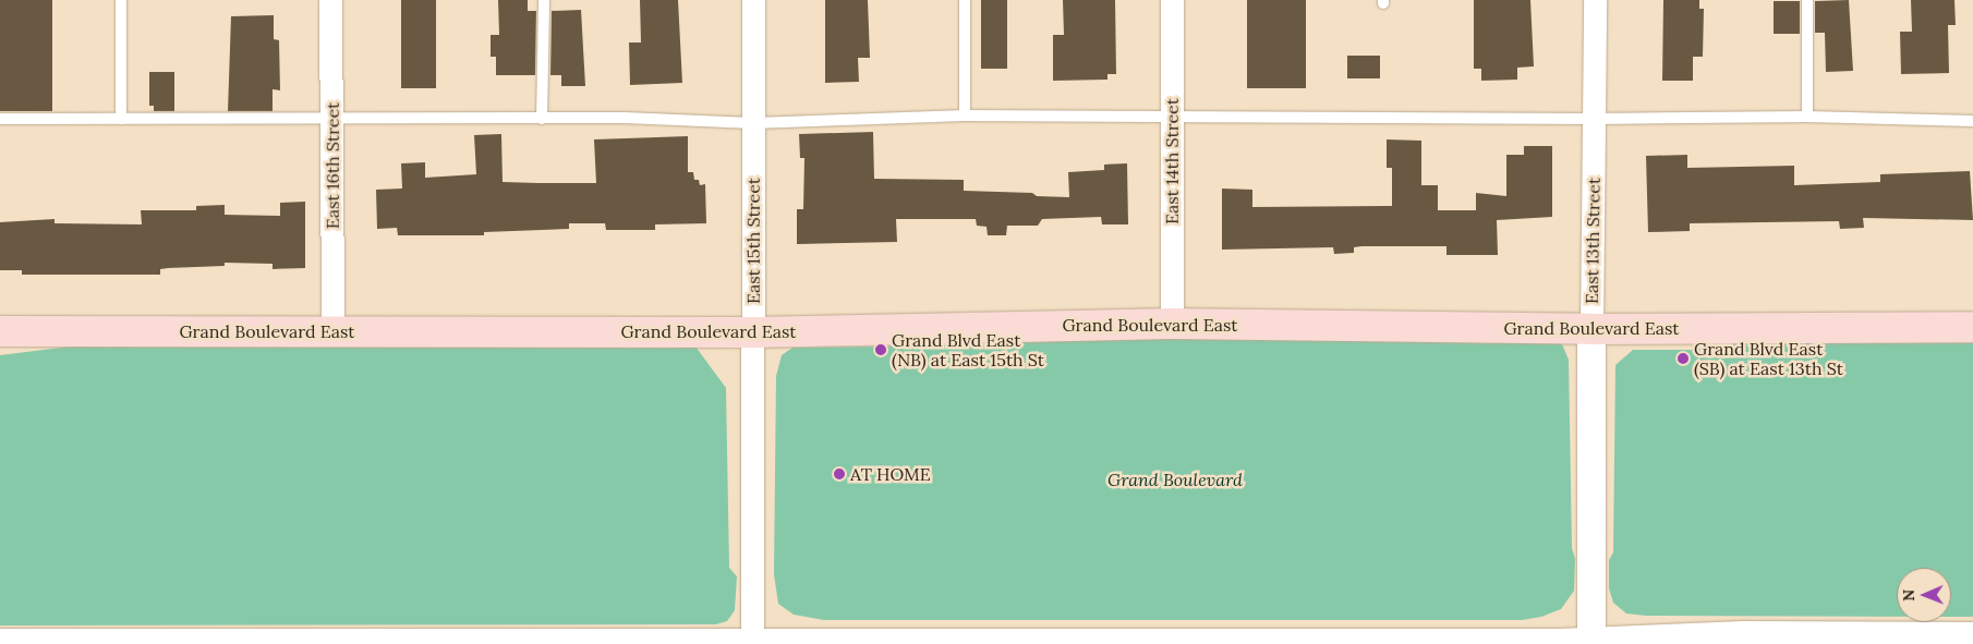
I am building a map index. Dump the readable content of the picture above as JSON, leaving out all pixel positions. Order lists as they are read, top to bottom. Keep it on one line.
{"streets":{"main road":["Grand Boulevard East"],"street":["East 14th Street","East 16th Street","East 15th Street","East 13th Street"]},"crossings":[["East 14th Street","Grand Boulevard East"],["East 16th Street","Grand Boulevard East"],["East 15th Street","Grand Boulevard East"],["East 13th Street","Grand Boulevard East"]],"parks":["Grand Boulevard"],"places":["Grand Blvd East (NB) at East 15th St","Grand Blvd East (SB) at East 13th St","AT HOME"],"north":"left"}
